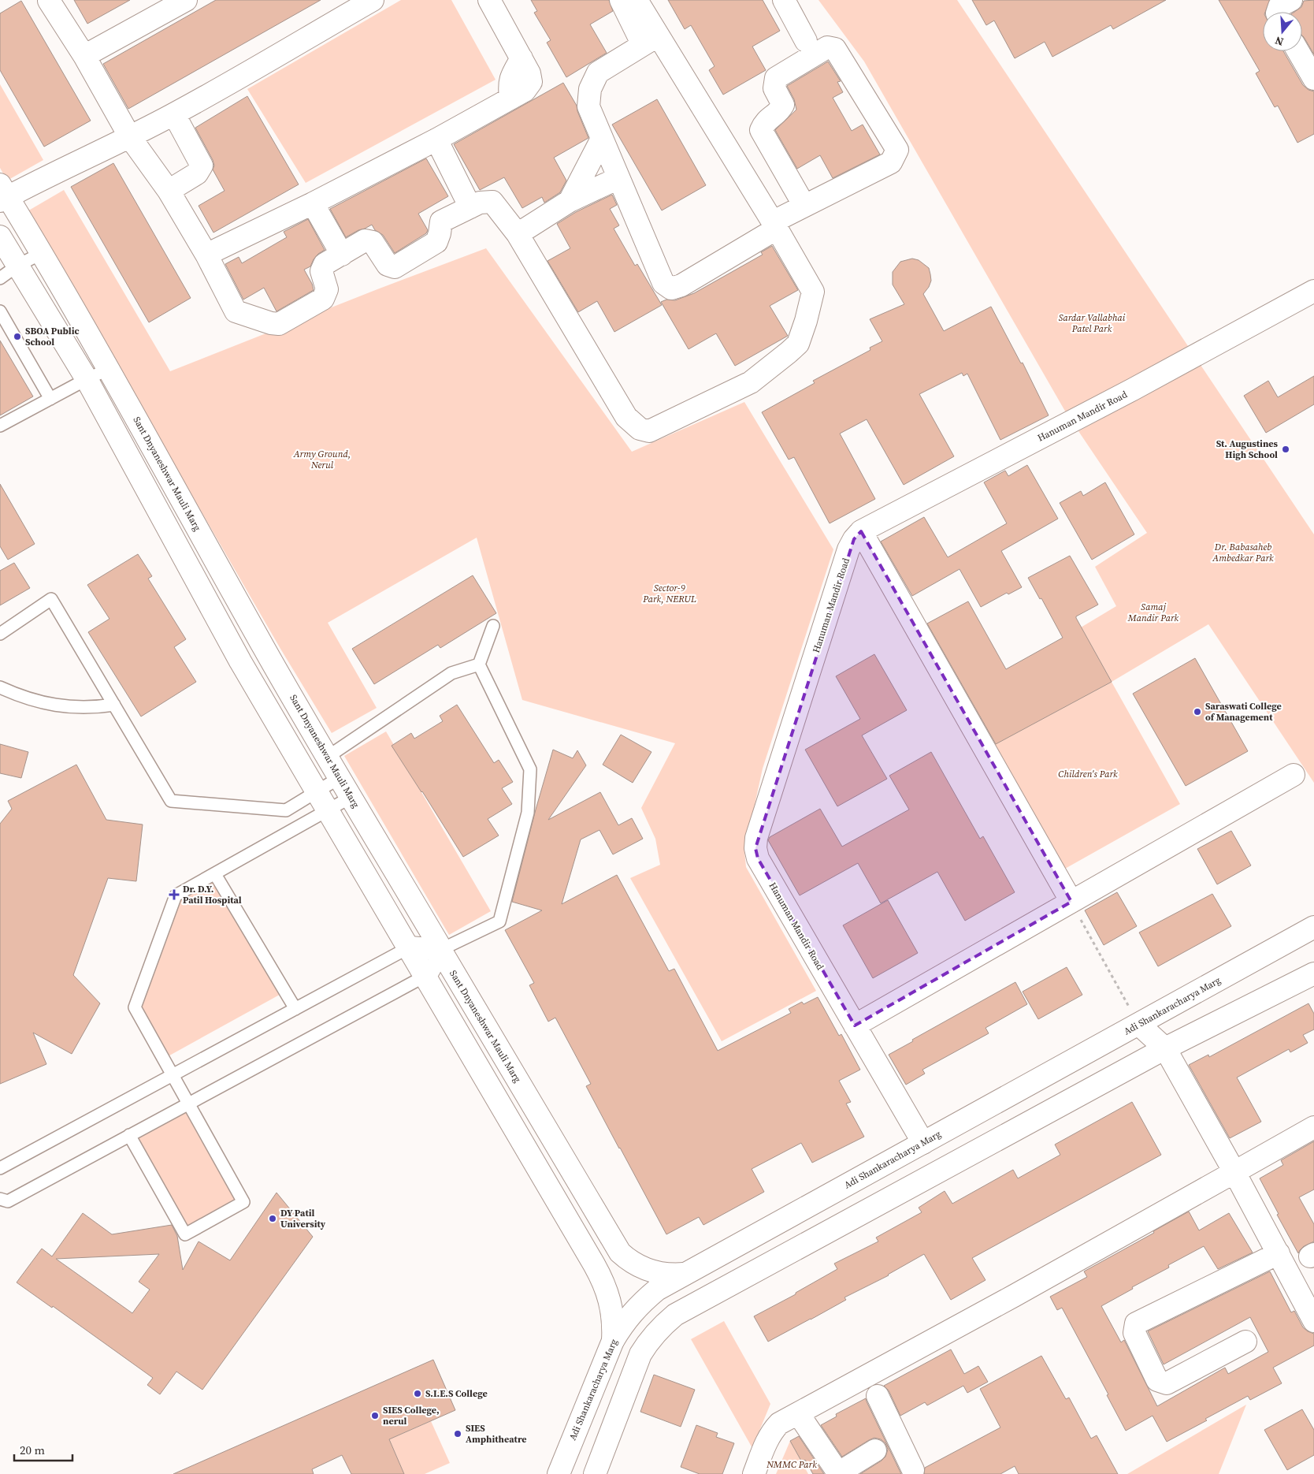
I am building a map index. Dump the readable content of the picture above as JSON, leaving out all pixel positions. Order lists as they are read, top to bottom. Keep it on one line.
{"streets":{"street":["Hanuman Mandir Road","Sant Dnyaneshwar Mauli Marg","Adi Shankaracharya Marg"]},"crossings":[["Hanuman Mandir Road","Adi Shankaracharya Marg"],["Sant Dnyaneshwar Mauli Marg","Adi Shankaracharya Marg"]],"parks":["Sardar Vallabhai Patel Park","Army Ground, Nerul","Dr. Babasaheb Ambedkar Park","Sector-9 Park, NERUL","Samaj Mandir Park","Children's Park","NMMC Park"],"places":{"other":["SBOA Public School","St. Augustines High School","Saraswati College of Management","DY Patil University","S.I.E.S College","SIES College, nerul","SIES Amphitheatre"],"health":["Dr. D.Y. Patil Hospital"]},"scale_bar":"20 m","north":"bottom"}
